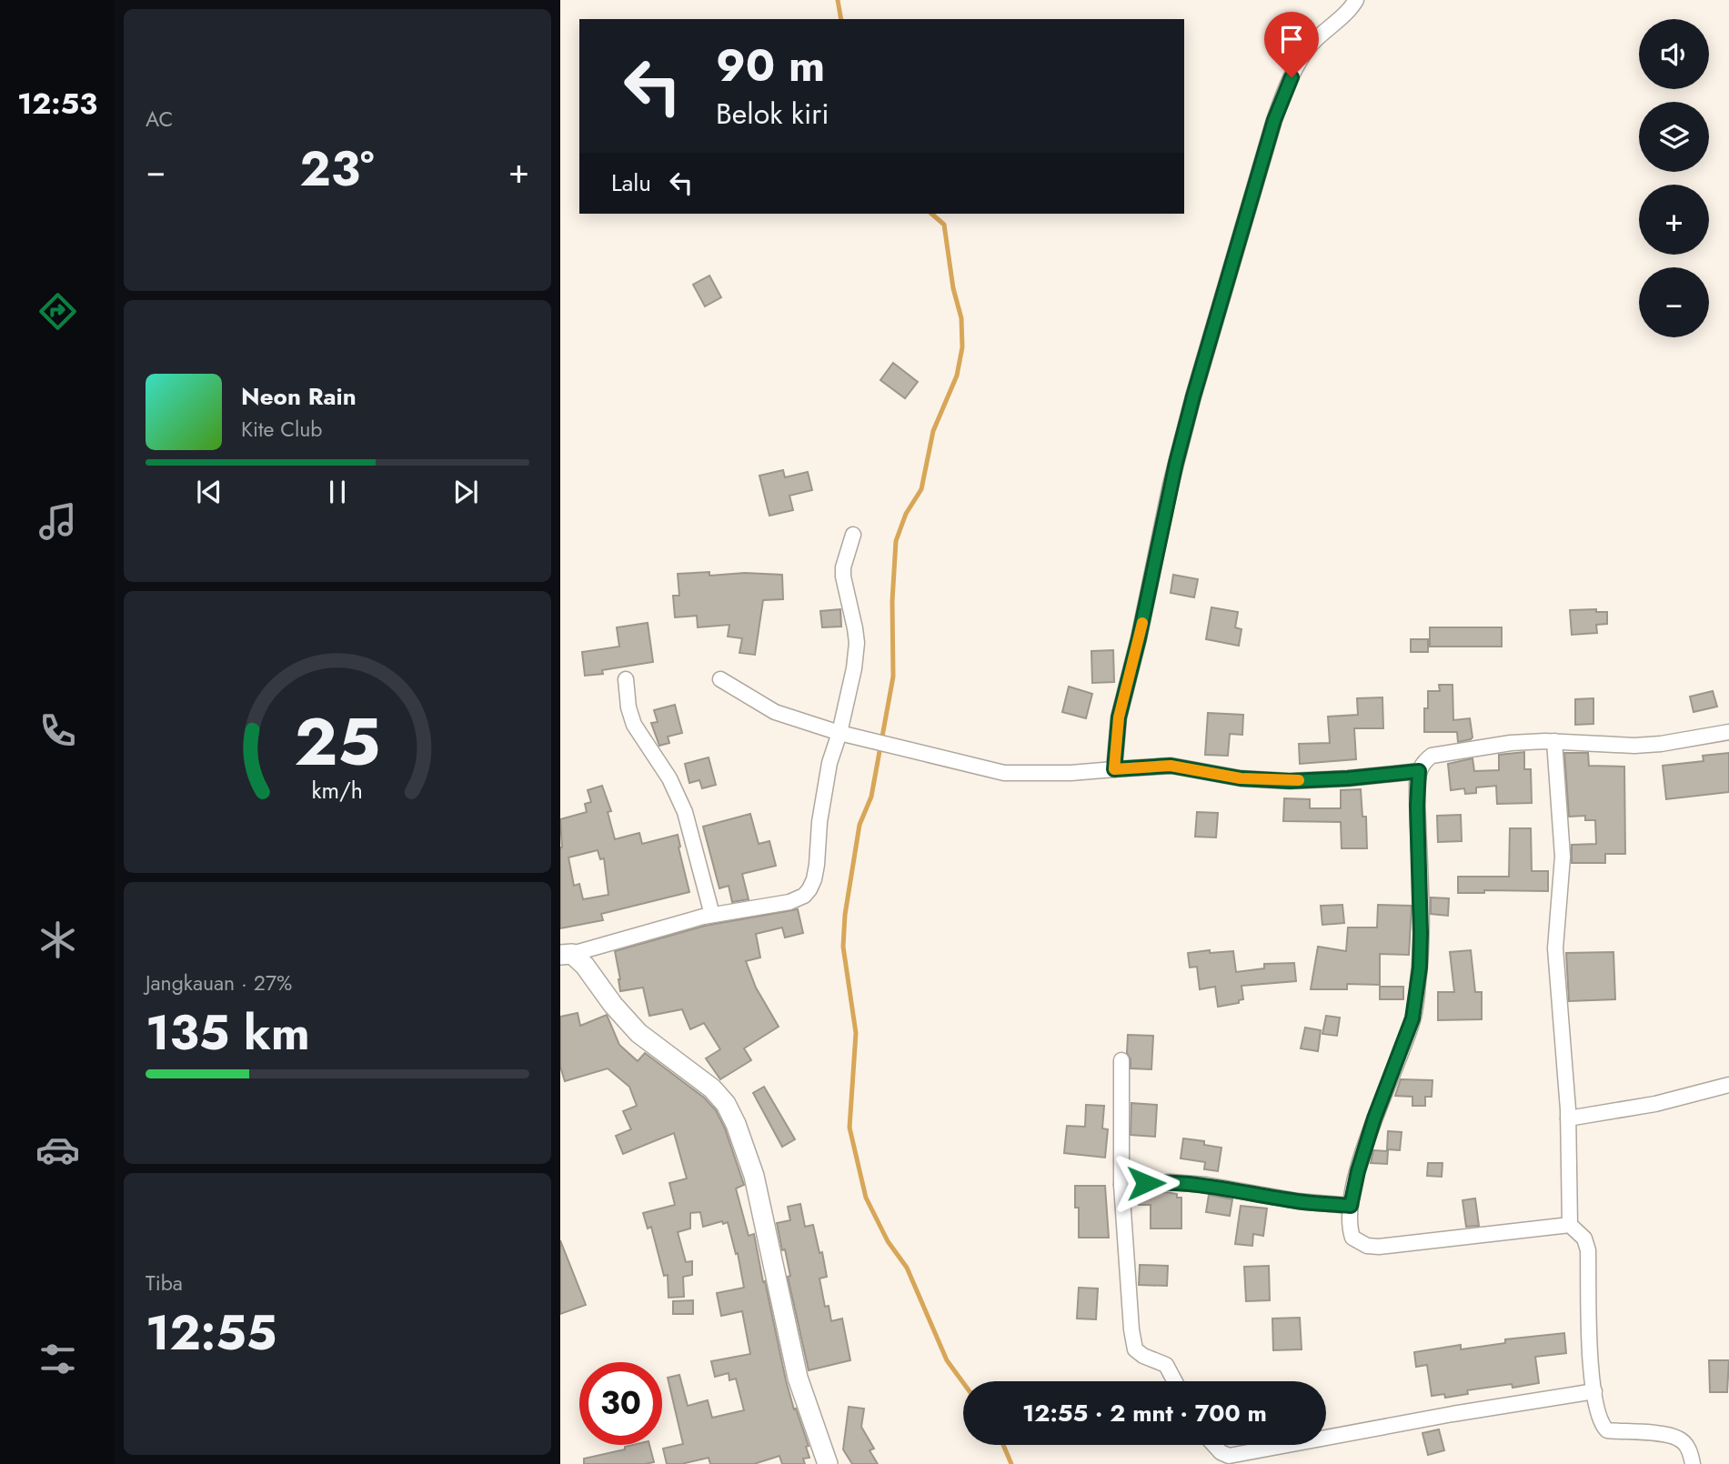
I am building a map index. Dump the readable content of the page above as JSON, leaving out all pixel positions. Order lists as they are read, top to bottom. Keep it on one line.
{"page":{"tabs":"12:53","tile":["AC",["Jangkauan · 27%","135 km"],["Tiba","12:55"]],"map_buttons":["+","−"],"turn":["90 m","Belok kiri"],"heat":["−","23°","+"],"then":"Lalu","song":["Neon Rain","Kite Club"],"limit":"30","trip":"12:55 · 2 mnt · 700 m","gauge":["25","km/h"]}}
